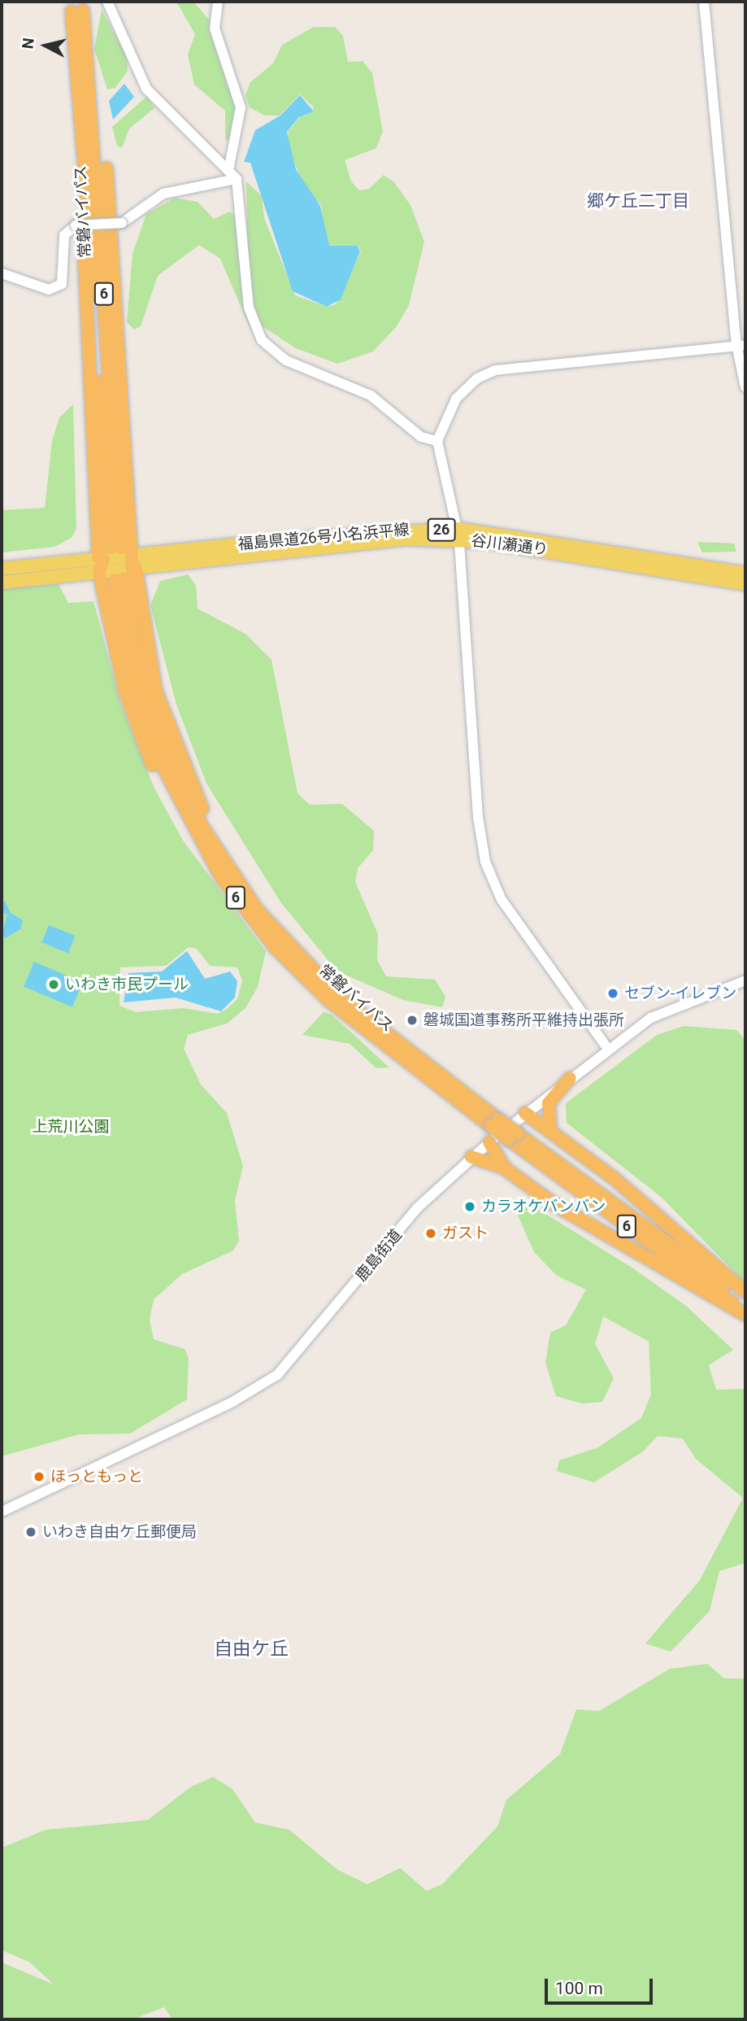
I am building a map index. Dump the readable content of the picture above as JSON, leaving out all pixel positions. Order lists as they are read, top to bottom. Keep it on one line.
{"streets":{"highway":["常磐バイパス","6"],"main road":["26","福島県道26号小名浜平線","谷川瀬通り"],"street":["鹿島街道"]},"crossings":[["常磐バイパス","26"],["常磐バイパス","福島県道26号小名浜平線"],["26","福島県道26号小名浜平線"],["福島県道26号小名浜平線","谷川瀬通り"]],"districts":["郷ケ丘二丁目","自由ケ丘"],"parks":["上荒川公園"],"places":["いわき市民プール","セブン-イレブン","磐城国道事務所平維持出張所","カラオケバンバン","ガスト","ほっともっと","いわき自由ケ丘郵便局"],"scale_bar":"100 m","north":"left"}
